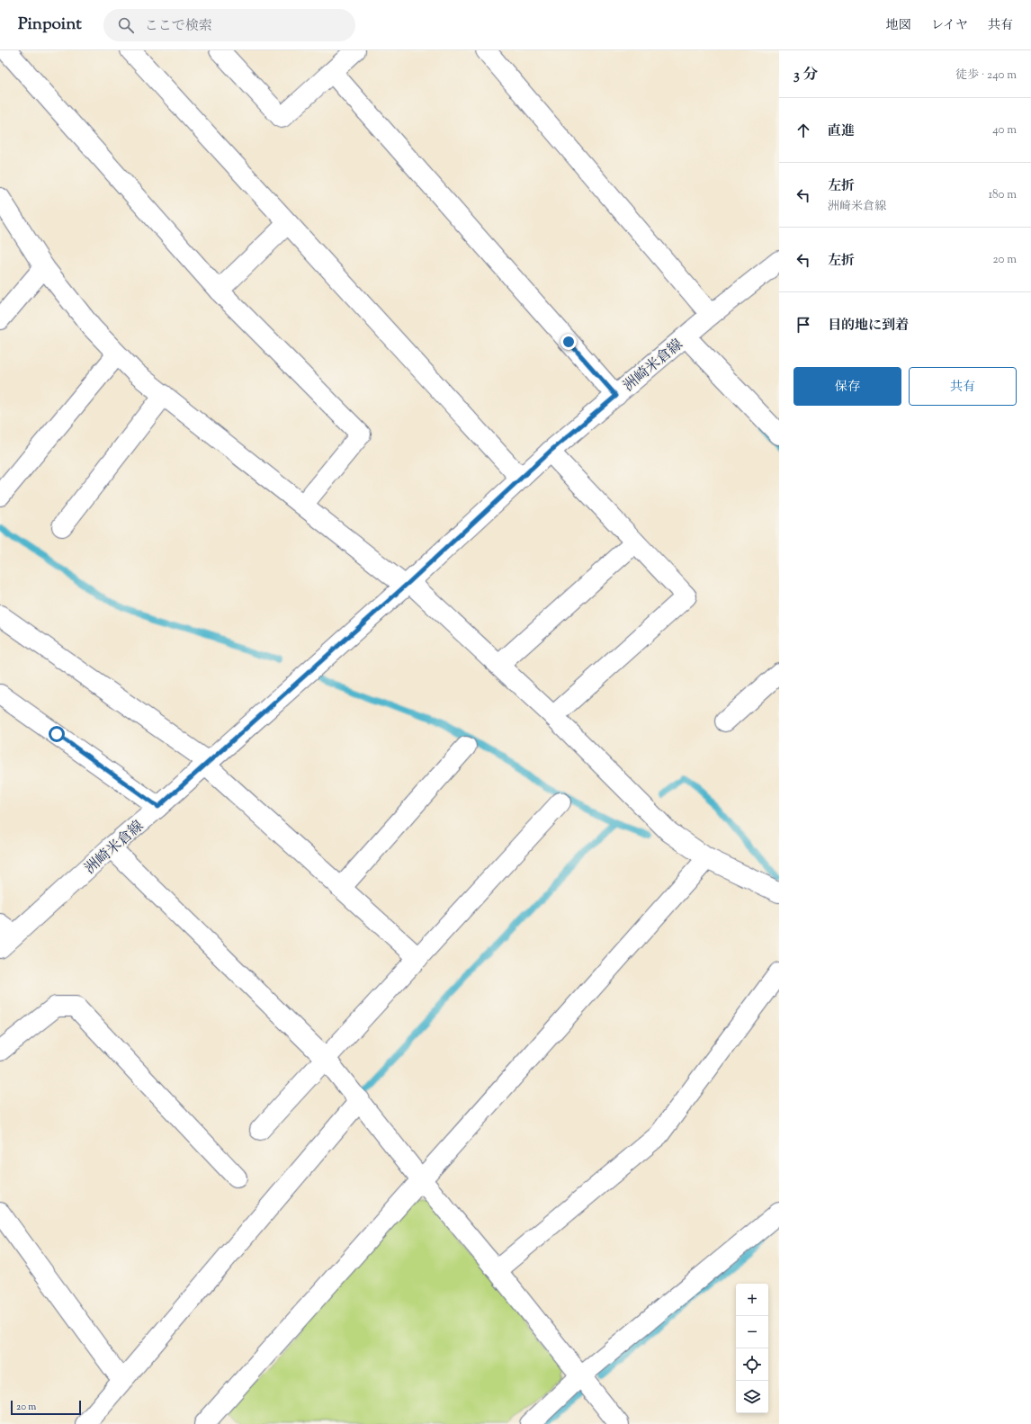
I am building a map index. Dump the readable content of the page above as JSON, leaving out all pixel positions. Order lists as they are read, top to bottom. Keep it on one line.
{"streets":{"street":["洲崎米倉線"]},"scale_bar":"20 m","page":{"header":"Pinpoint","search":"ここで検索","nav":["地図","レイヤ","共有"],"heading":["3 分","徒歩 · 240 m"],"list":[["直進","40 m"],["左折","洲崎米倉線","180 m"],["左折","20 m"],"目的地に到着"],"buttons":["保存","共有"],"map_buttons":["+","−"],"scale":"20 m"}}
